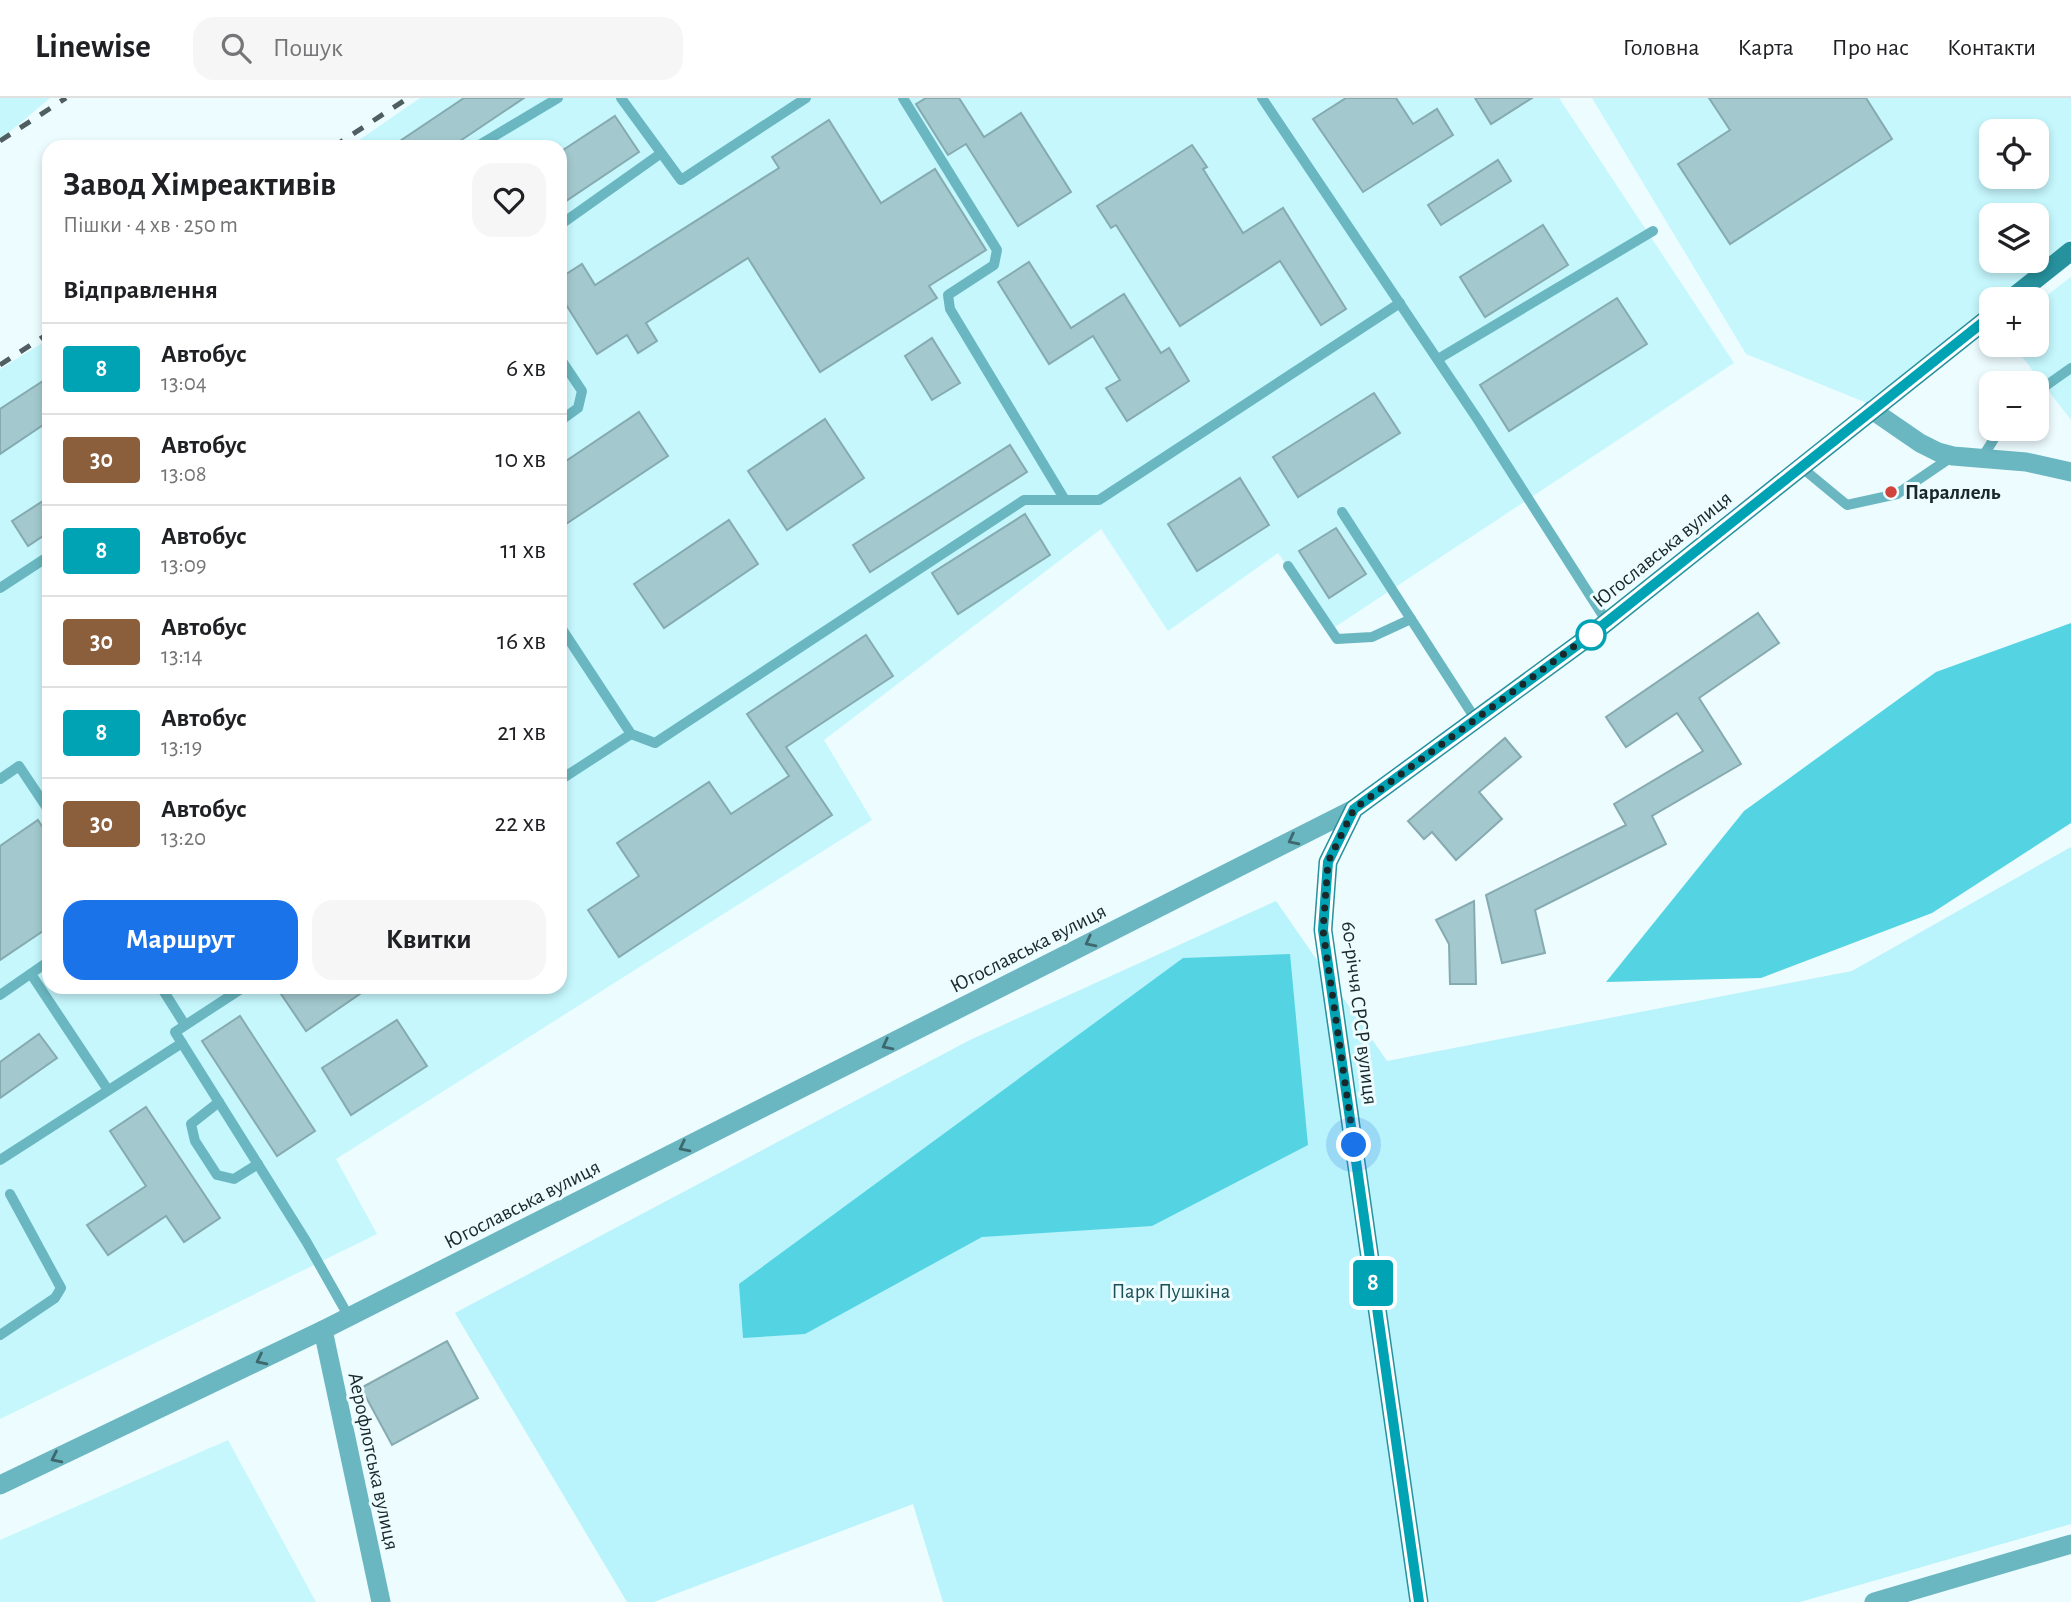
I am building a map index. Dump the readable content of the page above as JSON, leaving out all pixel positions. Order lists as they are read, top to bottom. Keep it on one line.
{"streets":{"main road":["Югославська вулиця","60-річчя СРСР вулиця"],"street":["Аерофлотська вулиця"]},"crossings":[["Югославська вулиця","60-річчя СРСР вулиця"],["Югославська вулиця","Аерофлотська вулиця"]],"one_way":["Югославська вулиця"],"parks":["Парк Пушкіна"],"places":["Параллель"],"lines":["bus line 8"],"page":{"header":"Linewise","search":"Пошук","nav":["Головна","Карта","Про нас","Контакти"],"on_map":"8","map_buttons":["+","−"],"heading":[["Завод Хімреактивів","Пішки · 4 хв · 250 m"],"Відправлення"],"list":[{"mark":"8","name":"Автобус","note":"13:04","value":"6 хв"},{"mark":"30","name":"Автобус","note":"13:08","value":"10 хв"},{"mark":"8","name":"Автобус","note":"13:09","value":"11 хв"},{"mark":"30","name":"Автобус","note":"13:14","value":"16 хв"},{"mark":"8","name":"Автобус","note":"13:19","value":"21 хв"},{"mark":"30","name":"Автобус","note":"13:20","value":"22 хв"}],"buttons":["Маршрут","Квитки"]}}
